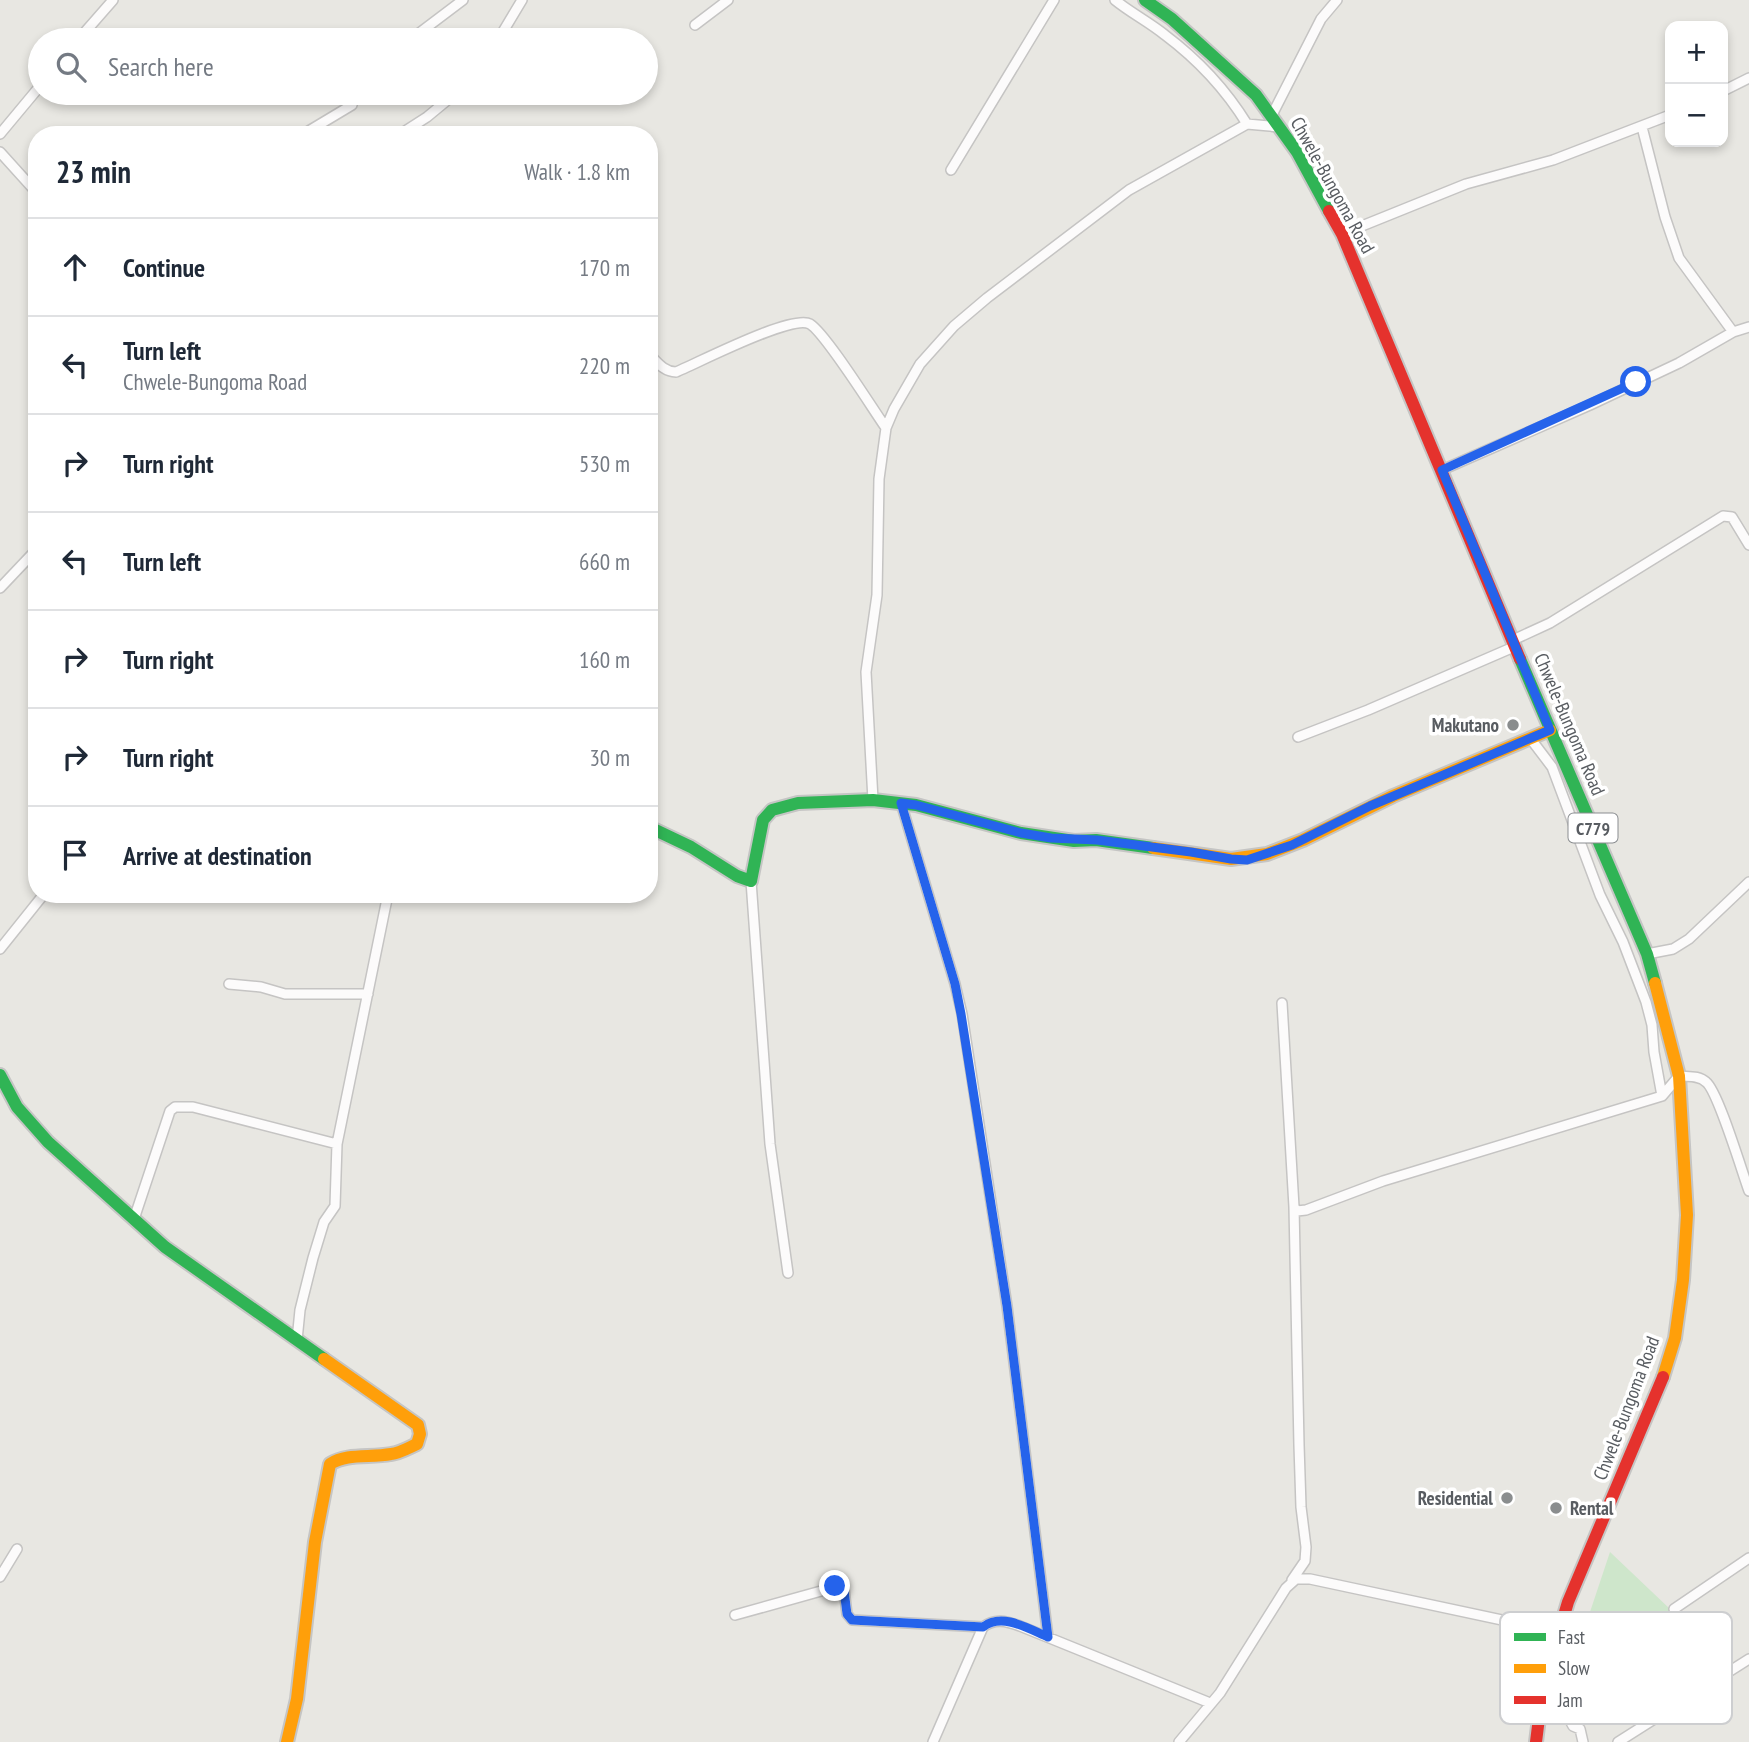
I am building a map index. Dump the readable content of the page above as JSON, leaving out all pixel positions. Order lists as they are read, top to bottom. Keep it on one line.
{"streets":{"street":["Chwele-Bungoma Road","C779"]},"places":["Makutano","Residential","Rental"],"legend":["Fast","Slow","Jam"],"page":{"map_buttons":["+","−"],"search":"Search here","heading":["23 min","Walk · 1.8 km"],"list":[["Continue","170 m"],["Turn left","Chwele-Bungoma Road","220 m"],["Turn right","530 m"],["Turn left","660 m"],["Turn right","160 m"],["Turn right","30 m"],"Arrive at destination"]}}
